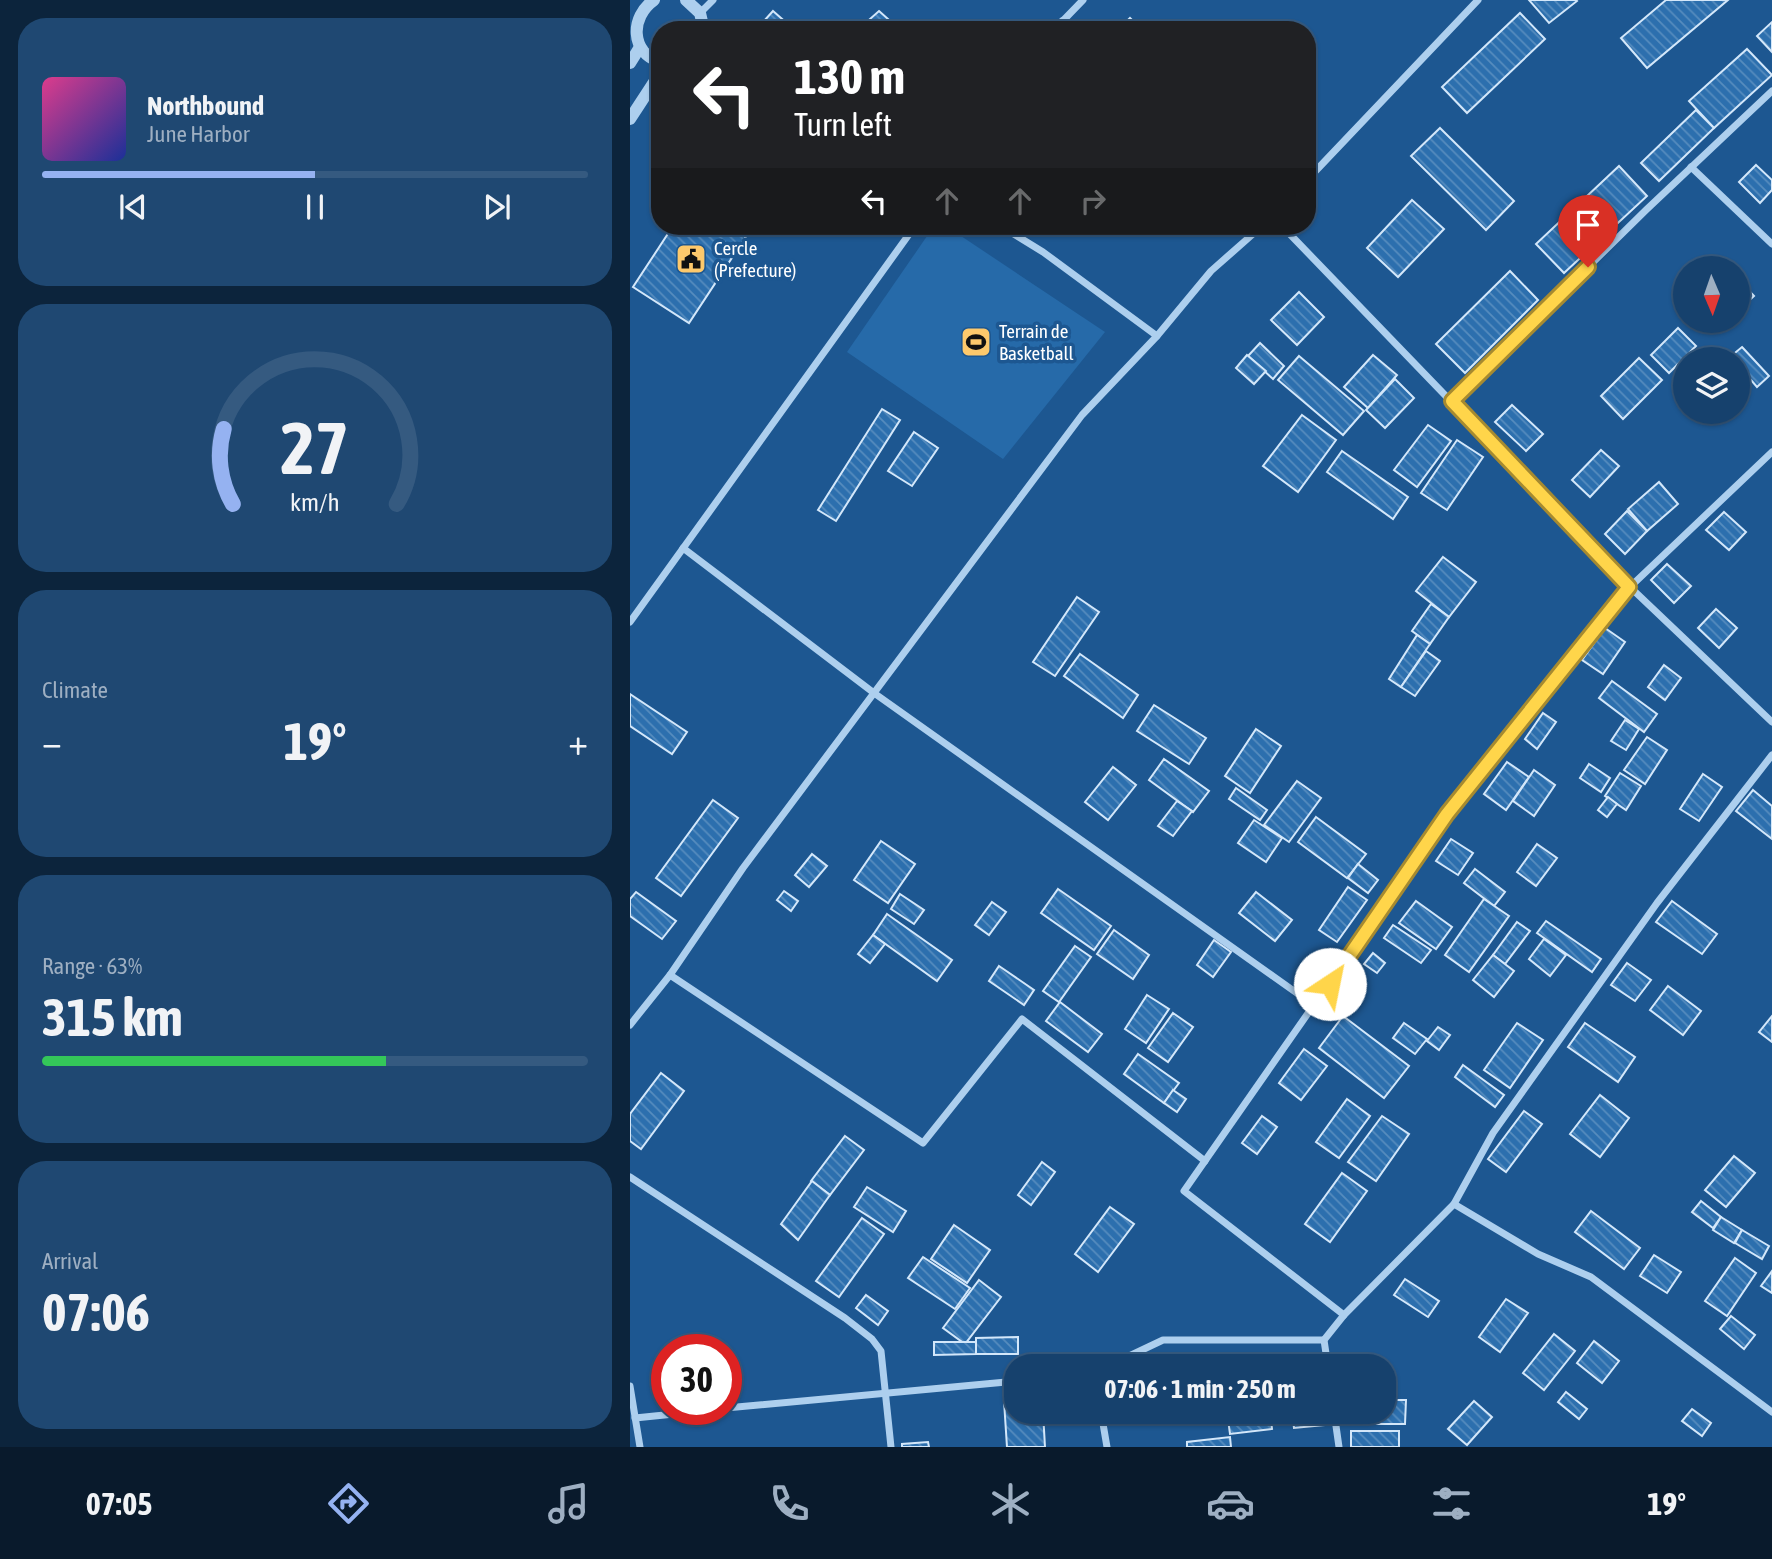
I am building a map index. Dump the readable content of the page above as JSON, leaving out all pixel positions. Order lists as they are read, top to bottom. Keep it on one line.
{"places":{"public building":["Cercle (Prefecture)"],"sports":["Terrain de Basketball"]},"north":"bottom","page":{"turn":["130 m","Turn left"],"song":["Northbound","June Harbor"],"tile":["Climate",["Range · 63%","315 km"],["Arrival","07:06"]],"heat":["−","19°","+"],"limit":"30","trip":"07:06 · 1 min · 250 m","tabs":["07:05","19°"],"gauge":["27","km/h"]}}
